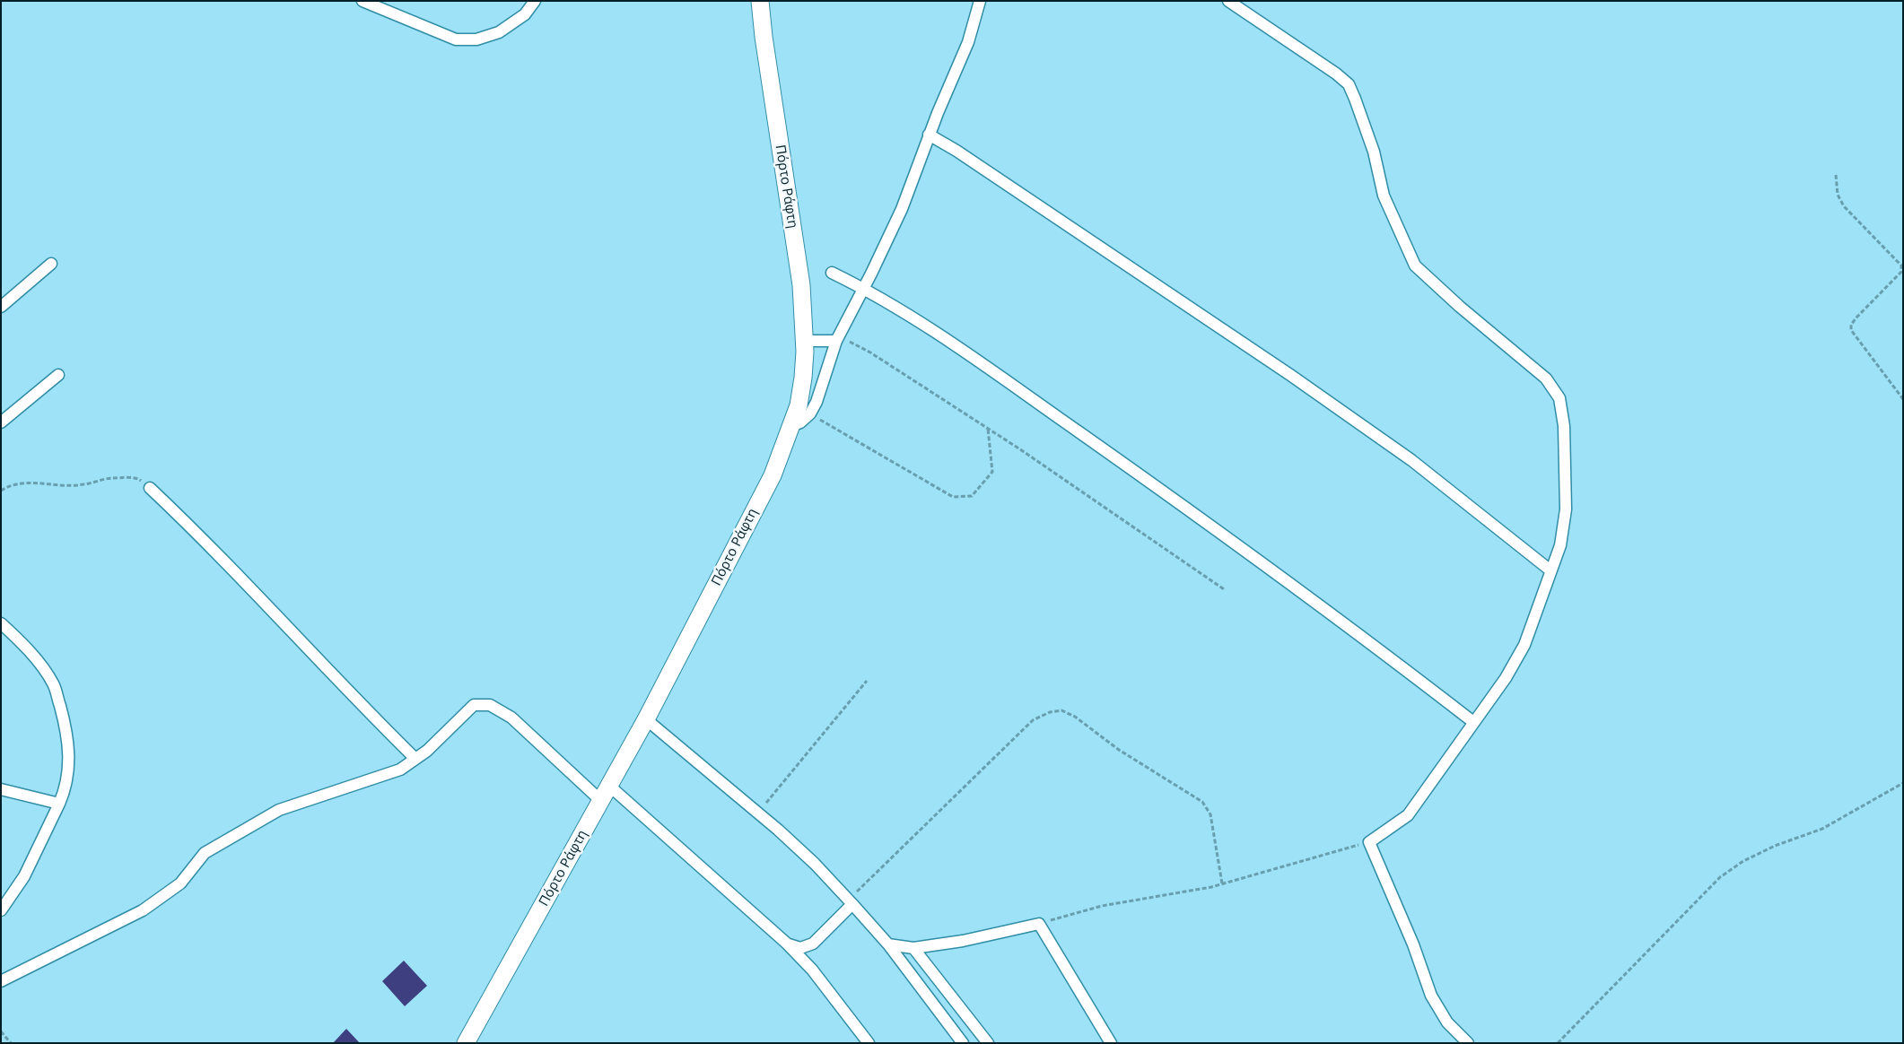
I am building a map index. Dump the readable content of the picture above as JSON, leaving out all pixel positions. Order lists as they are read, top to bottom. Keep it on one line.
{"streets":{"main road":["Πόρτο Ράφτη"]}}
